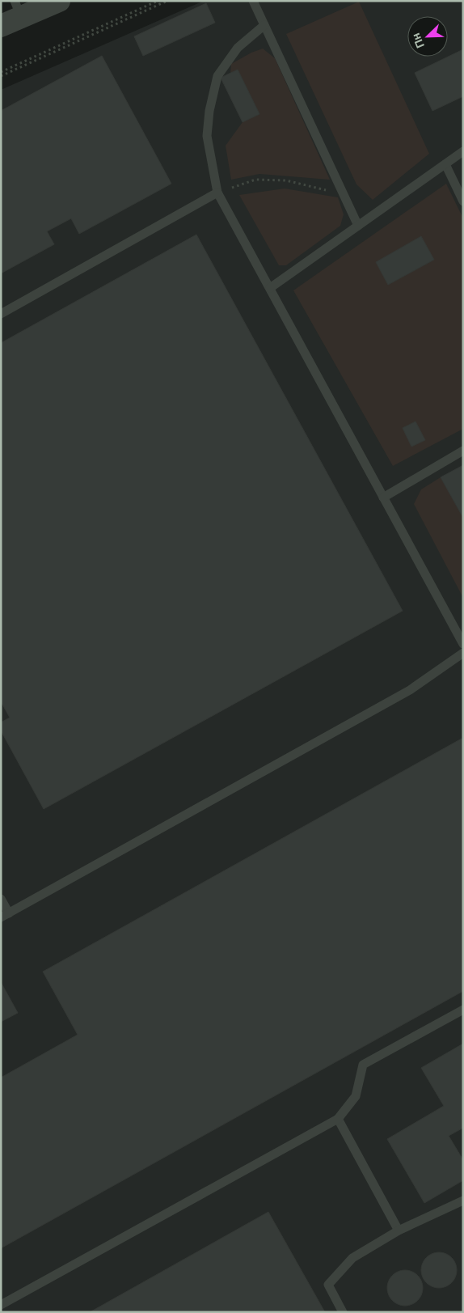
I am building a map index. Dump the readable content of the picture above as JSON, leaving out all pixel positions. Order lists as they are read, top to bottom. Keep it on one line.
{"north":"bottom left"}
